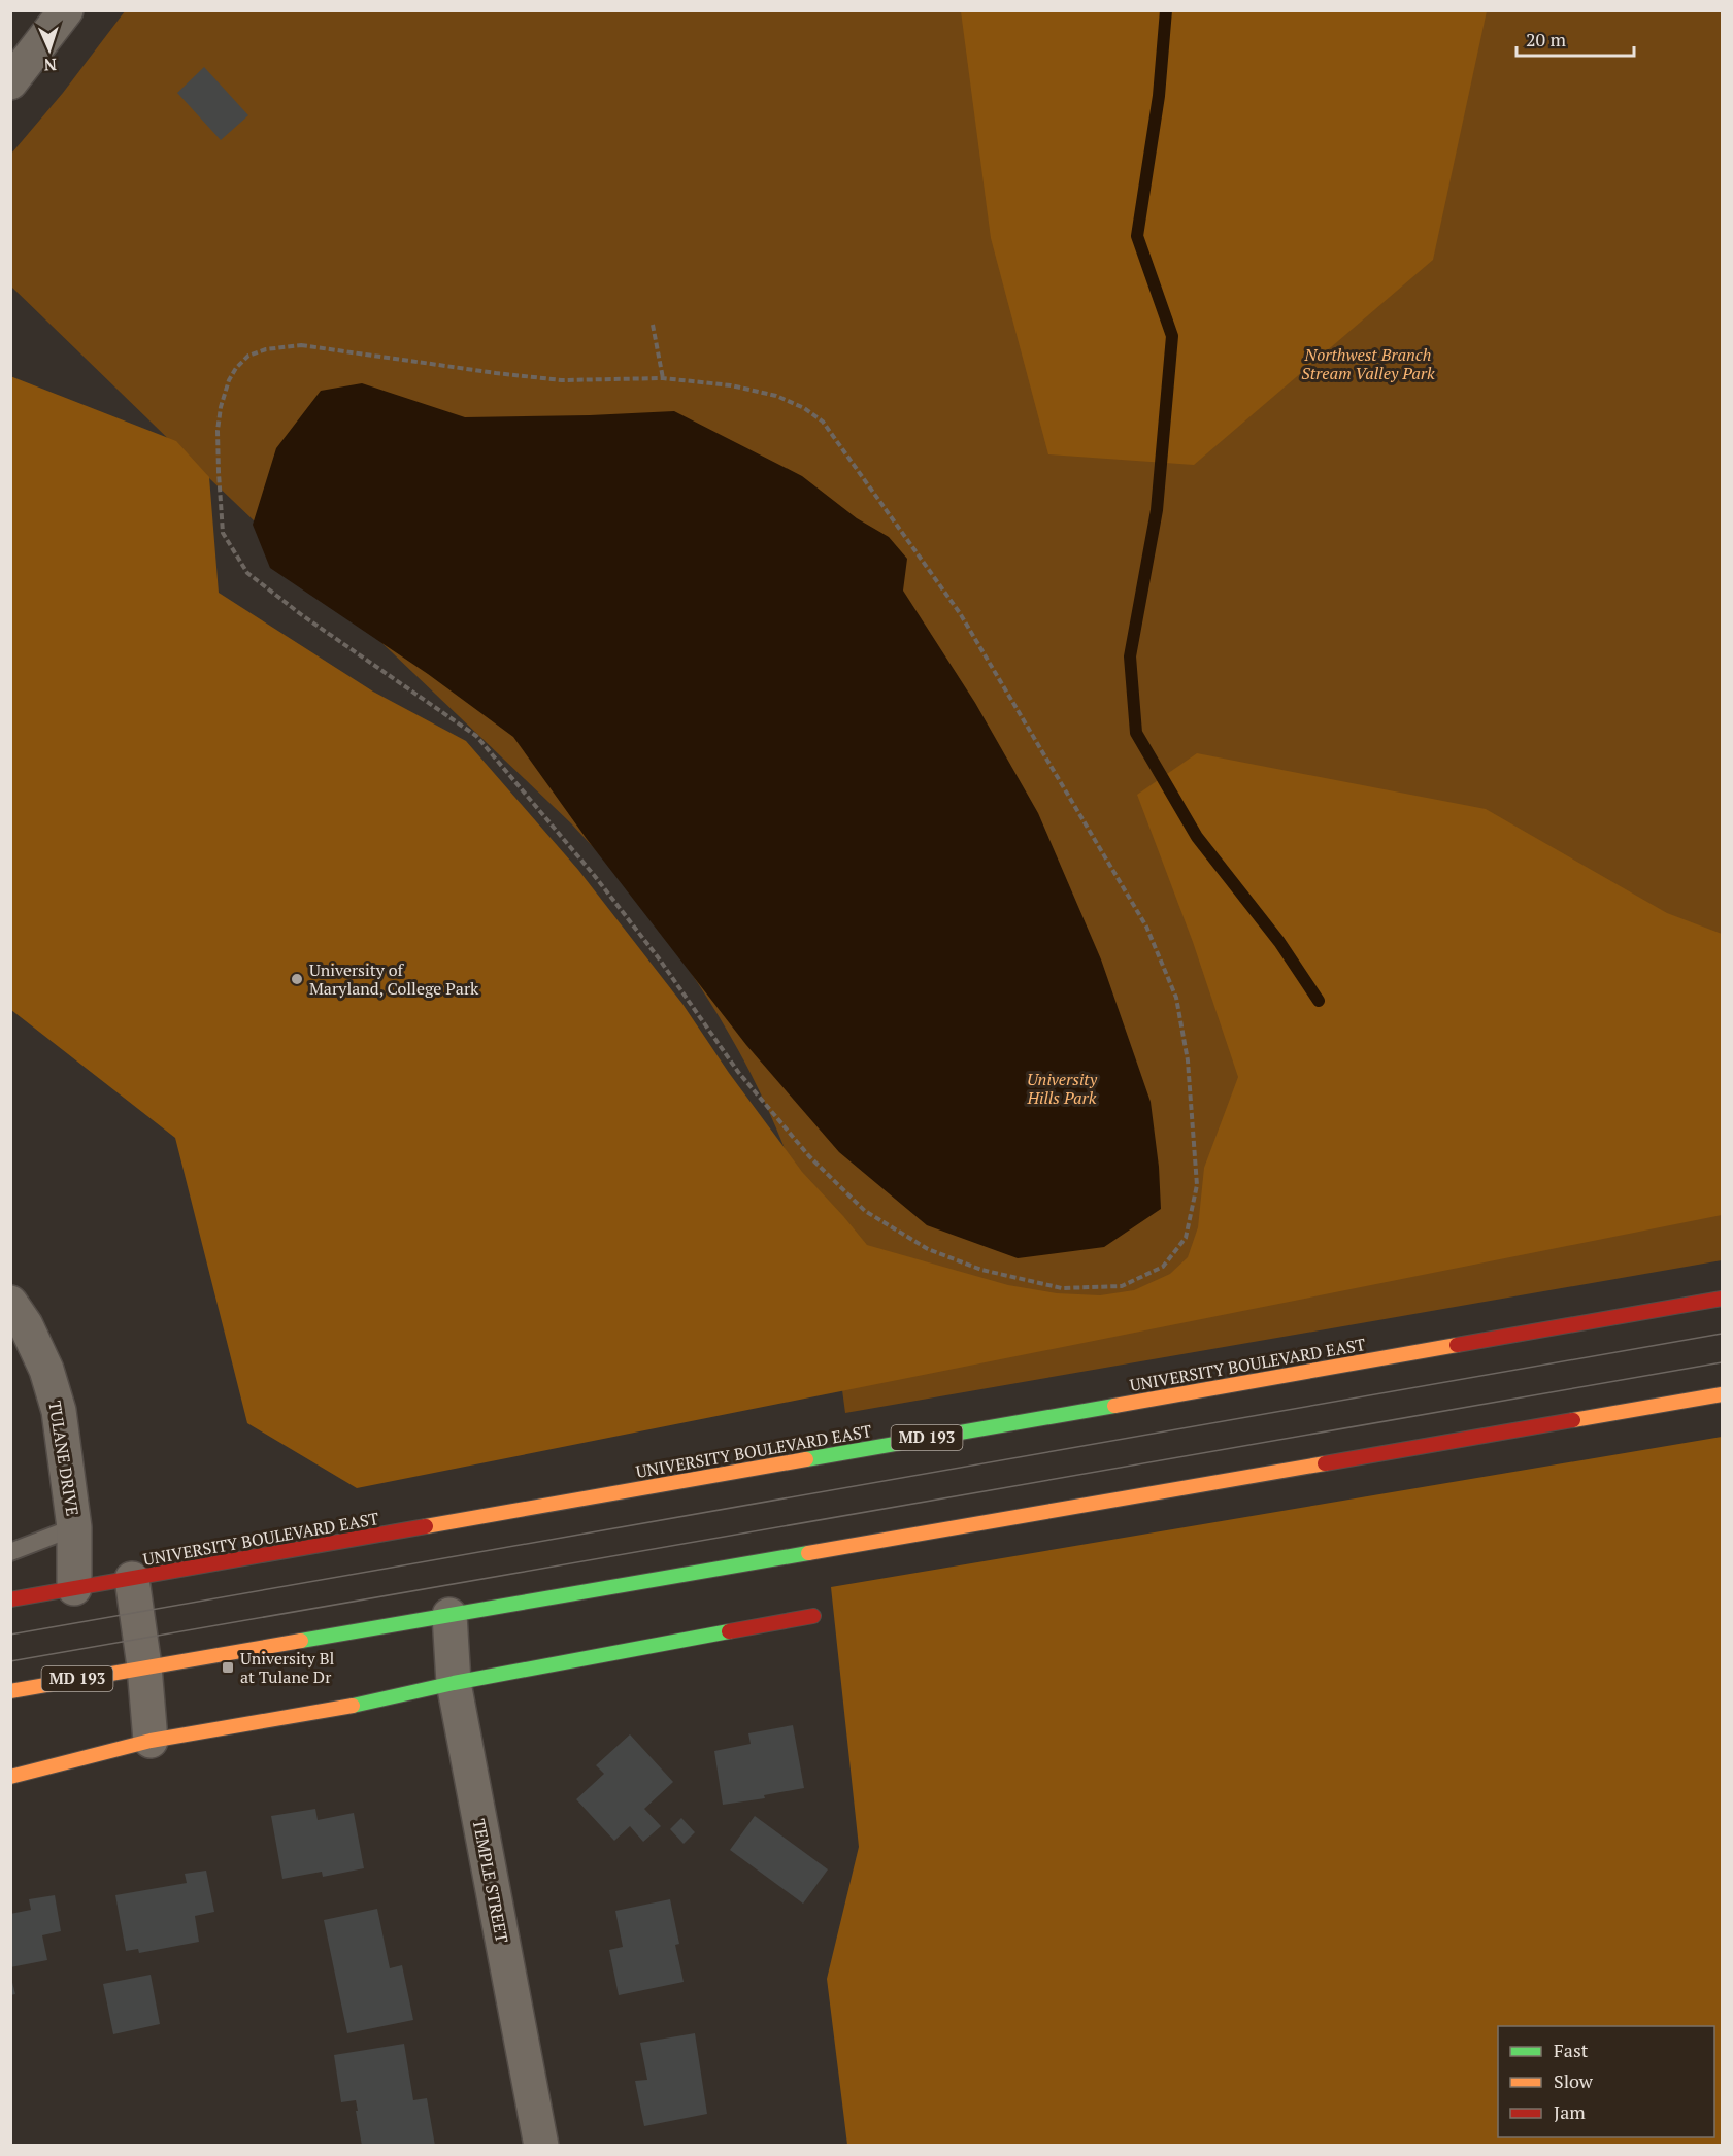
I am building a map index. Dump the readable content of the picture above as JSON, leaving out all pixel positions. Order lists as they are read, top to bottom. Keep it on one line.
{"streets":{"main road":["UNIVERSITY BOULEVARD EAST","MD 193"],"street":["TULANE DRIVE","TEMPLE STREET"]},"crossings":[["UNIVERSITY BOULEVARD EAST","TULANE DRIVE"],["MD 193","TEMPLE STREET"]],"parks":["Northwest Branch Stream Valley Park","University Hills Park"],"places":{"other":["University of Maryland, College Park"],"transit":["University Bl at Tulane Dr"]},"legend":["Fast","Slow","Jam"],"scale_bar":"20 m","north":"bottom"}
